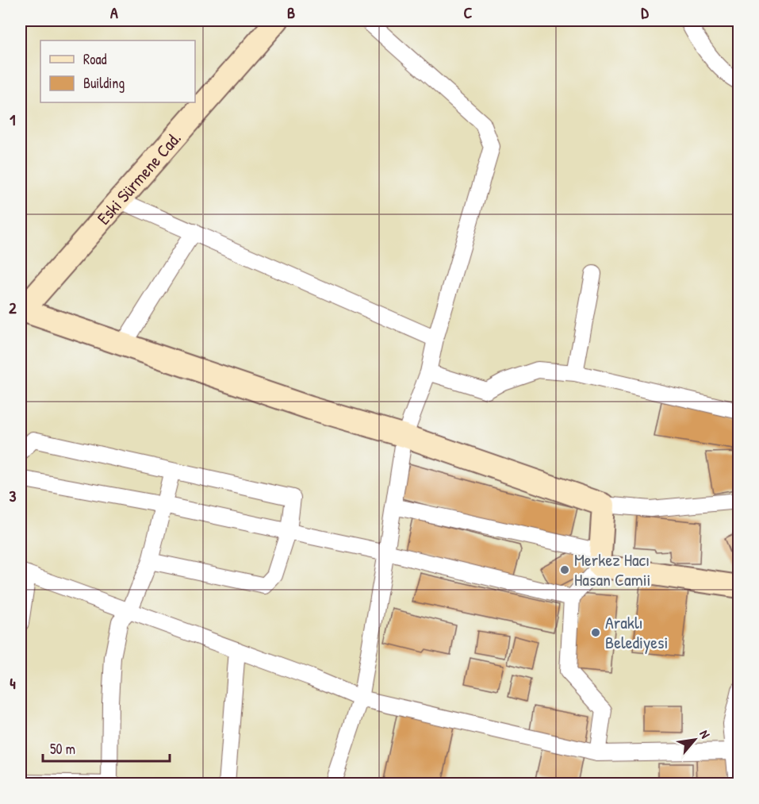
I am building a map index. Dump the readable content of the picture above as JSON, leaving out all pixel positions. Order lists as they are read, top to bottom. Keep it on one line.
{"streets":{"street":["Eski Sürmene Cad."]},"places":["Merkez Hacı Hasan Camii","Araklı Belediyesi"],"legend":["Road","Building"],"scale_bar":"50 m","north":"top right","grid":{"columns":["A","B","C","D"],"rows":["1","2","3","4"]}}
